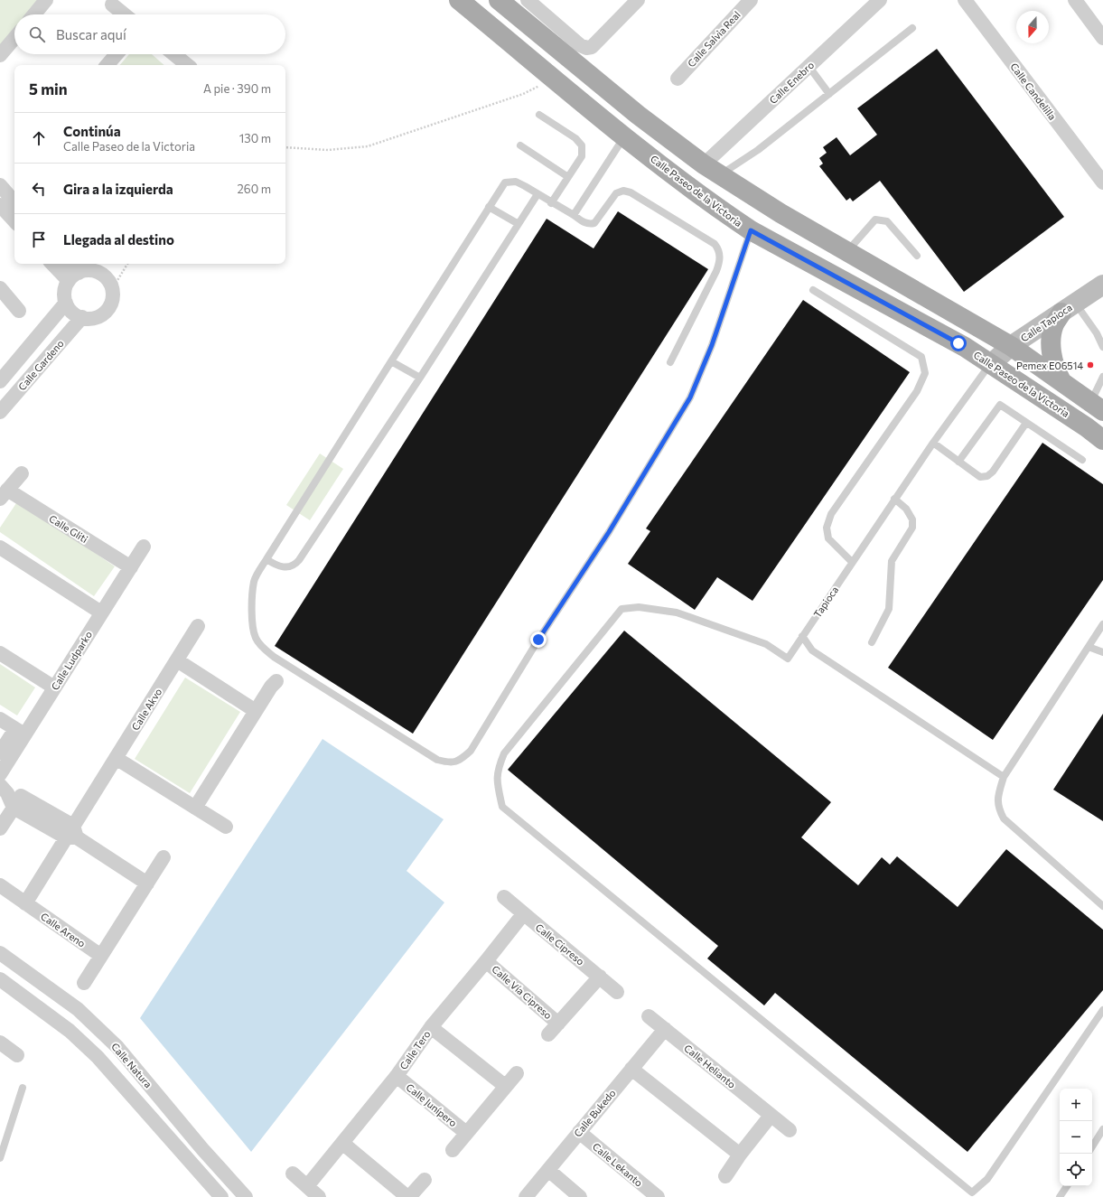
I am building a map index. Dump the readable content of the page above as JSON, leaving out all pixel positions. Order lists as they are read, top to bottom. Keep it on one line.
{"streets":{"main road":["Calle Paseo de la Victoria"],"street":["Calle Salvia Real","Calle Enebro","Calle Candelilla","Calle Tapioca","Calle Gardeno","Calle Gliti","Calle Ludparko","Calle Akvo","Calle Areno","Calle Cipreso","Calle Vía Cipreso","Calle Tero","Calle Natura","Calle Helianto","Calle Junípero","Calle Bukedo","Calle Lekanto"],"lane":["Tapioca"]},"crossings":[["Calle Paseo de la Victoria","Calle Tapioca"],["Calle Paseo de la Victoria","Tapioca"],["Calle Tapioca","Tapioca"],["Calle Gliti","Calle Ludparko"],["Calle Cipreso","Calle Vía Cipreso"],["Calle Cipreso","Calle Tero"],["Calle Vía Cipreso","Calle Tero"],["Calle Tero","Calle Junípero"],["Calle Helianto","Calle Bukedo"],["Calle Bukedo","Calle Lekanto"]],"places":["Pemex E06514"],"north":"bottom","page":{"search":"Buscar aquí","heading":["5 min","A pie · 390 m"],"list":[["Continúa","Calle Paseo de la Victoria","130 m"],["Gira a la izquierda","260 m"],"Llegada al destino"],"map_buttons":["+","−"]}}
